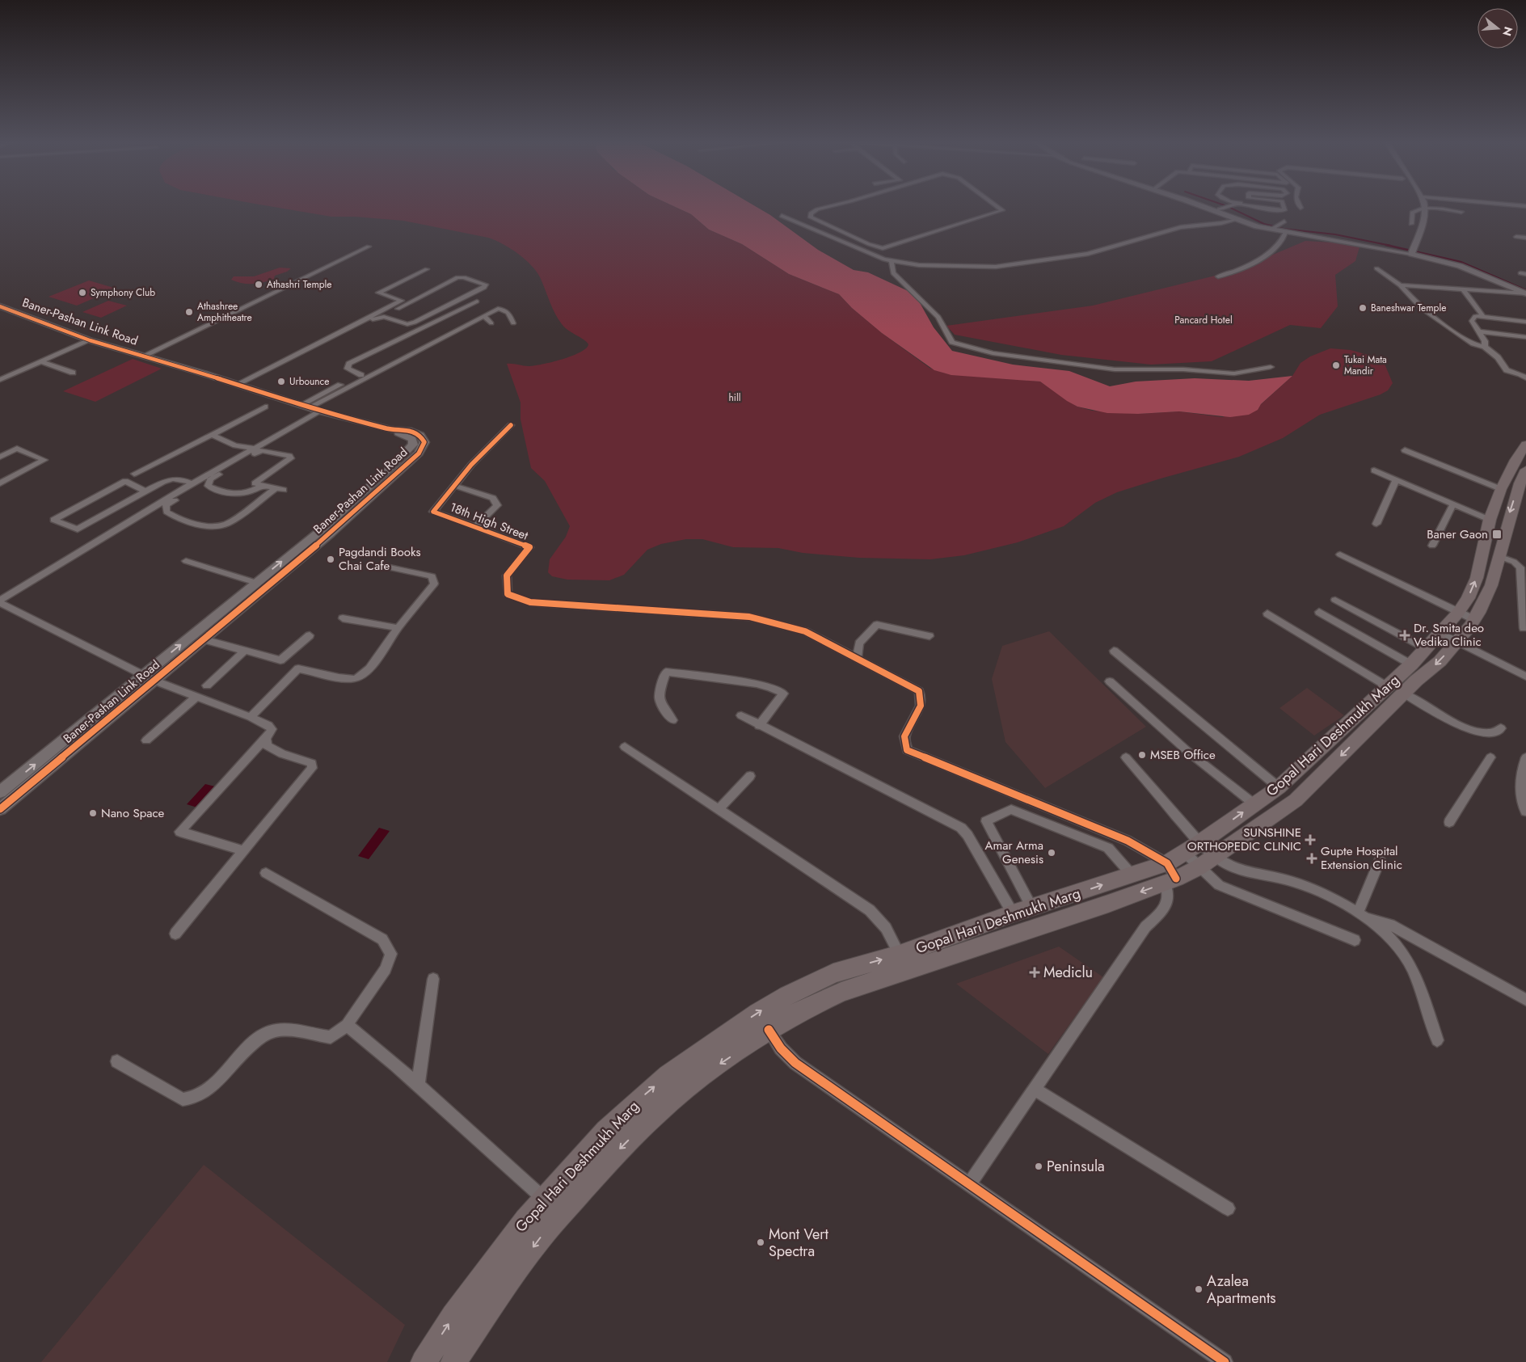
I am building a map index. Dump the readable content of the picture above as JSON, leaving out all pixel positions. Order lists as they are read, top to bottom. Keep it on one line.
{"streets":{"main road":["Gopal Hari Deshmukh Marg"],"street":["Baner-Pashan Link Road","18th High Street"]},"parks":["Pancard Hotel","hill"],"places":{"other":["Athashri Temple","Symphony Club","Baneshwar Temple","Athashree Amphitheatre","Tukai Mata Mandir","Urbounce","Pagdandi Books Chai Cafe","MSEB Office","Nano Space","Amar Arma Genesis","Peninsula","Mont Vert Spectra","Azalea Apartments"],"transit":["Baner Gaon"],"health":["Dr. Smita deo Vedika Clinic","SUNSHINE ORTHOPEDIC CLINIC","Gupte Hospital Extension Clinic","Mediclu"]},"north":"right"}
